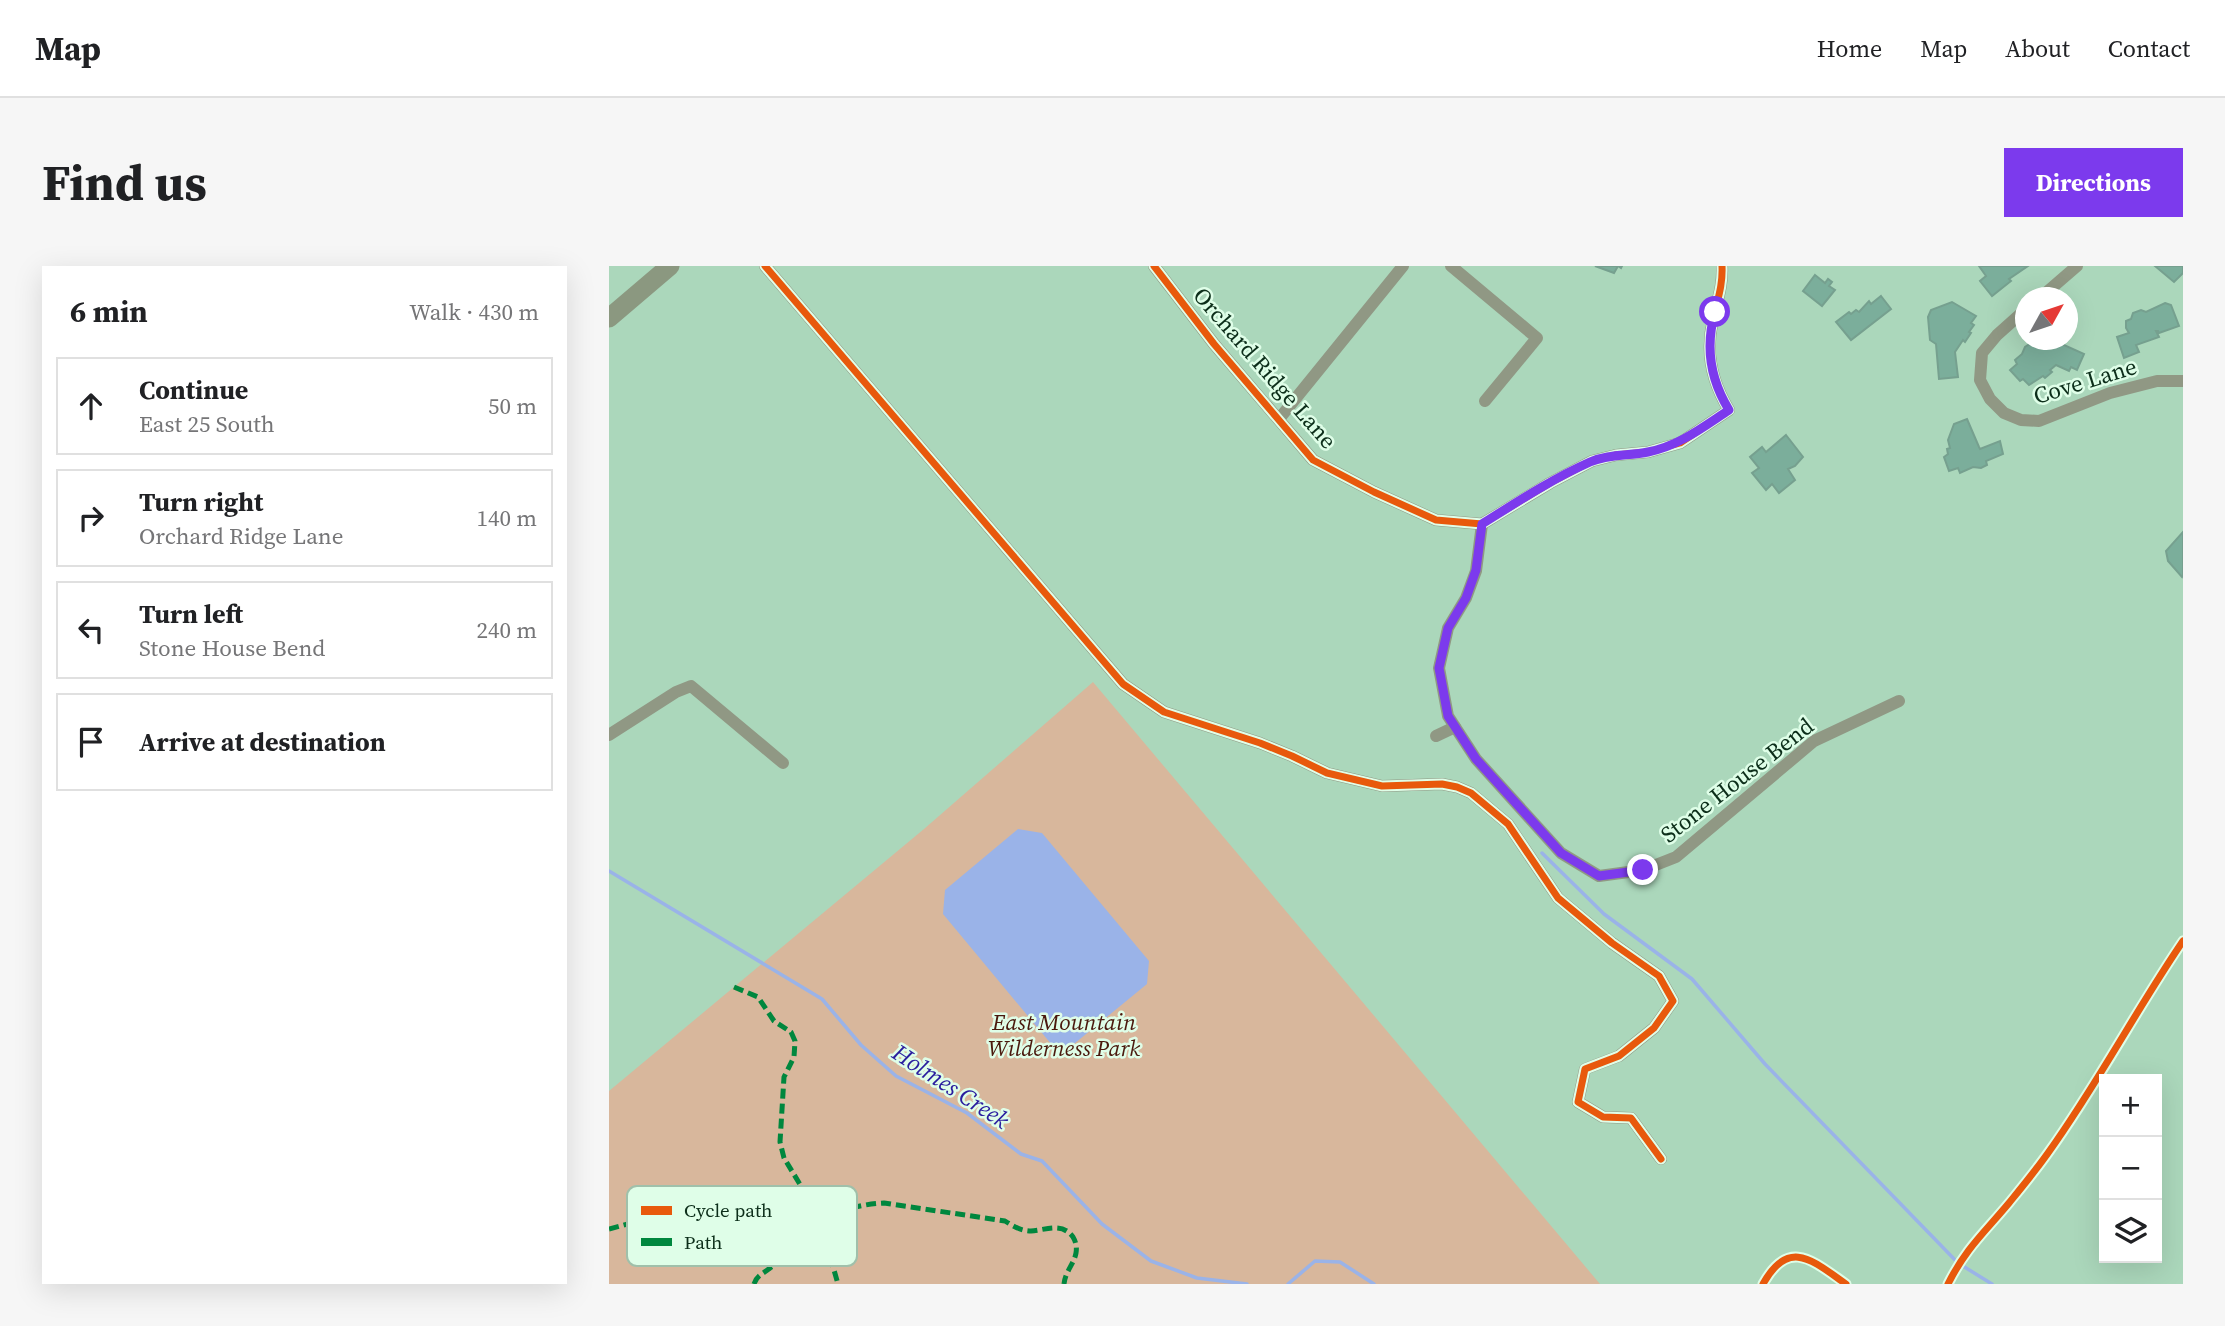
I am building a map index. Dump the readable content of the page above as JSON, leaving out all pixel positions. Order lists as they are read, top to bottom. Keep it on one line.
{"streets":{"street":["Orchard Ridge Lane","Cove Lane","Stone House Bend"]},"crossings":[["Orchard Ridge Lane","Stone House Bend"]],"water":["Holmes Creek"],"parks":["East Mountain Wilderness Park"],"legend":["Cycle path","Path"],"north":"top right","page":{"header":"Map","nav":["Home","Map","About","Contact"],"buttons":"Directions","title":"Find us","heading":["6 min","Walk · 430 m"],"list":[["Continue","East 25 South","50 m"],["Turn right","Orchard Ridge Lane","140 m"],["Turn left","Stone House Bend","240 m"],"Arrive at destination"],"map_buttons":["+","−"]}}
